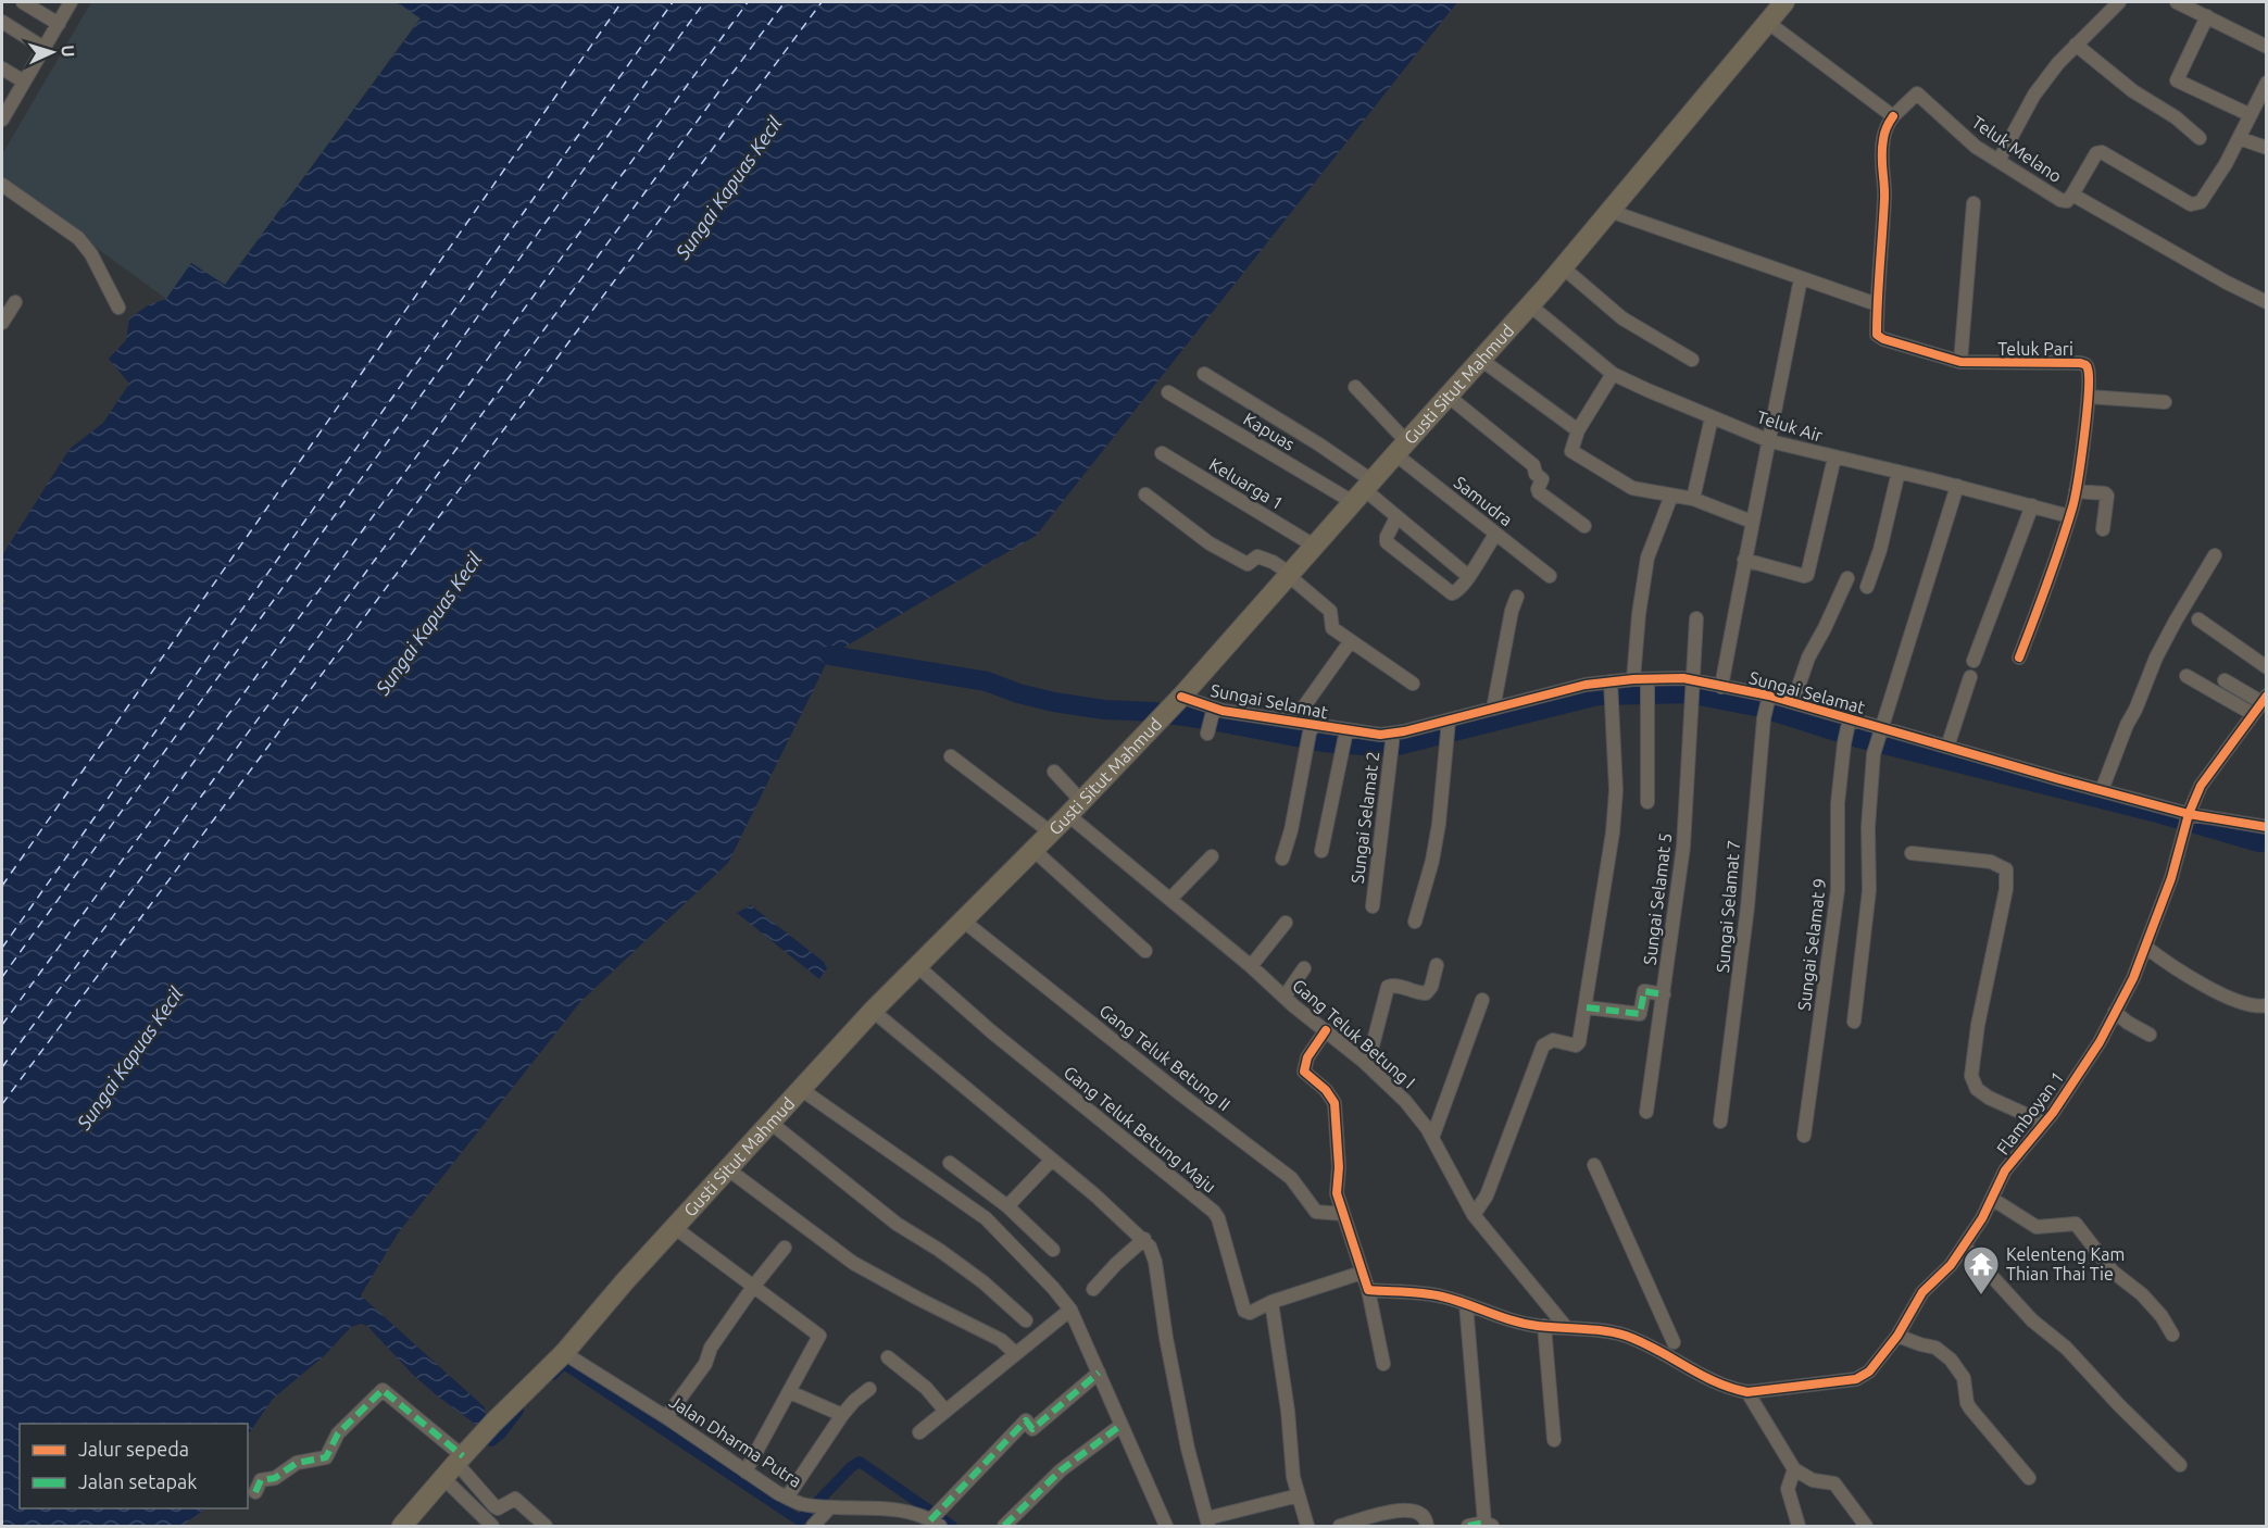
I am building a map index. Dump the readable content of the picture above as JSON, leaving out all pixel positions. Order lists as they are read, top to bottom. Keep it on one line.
{"streets":{"highway":["Gusti Situt Mahmud"],"street":["Teluk Melano","Teluk Pari","Teluk Air","Kapuas","Keluarga 1","Samudra","Sungai Selamat","Sungai Selamat 2","Sungai Selamat 5","Sungai Selamat 7","Sungai Selamat 9","Gang Teluk Betung I","Gang Teluk Betung II","Flamboyan 1","Gang Teluk Betung Maju","Jalan Dharma Putra"]},"crossings":[["Teluk Pari","Teluk Air"],["Gusti Situt Mahmud","Teluk Air"],["Gusti Situt Mahmud","Kapuas"],["Gusti Situt Mahmud","Keluarga 1"],["Gusti Situt Mahmud","Samudra"],["Gusti Situt Mahmud","Sungai Selamat"],["Gusti Situt Mahmud","Gang Teluk Betung I"],["Gusti Situt Mahmud","Gang Teluk Betung II"],["Gusti Situt Mahmud","Gang Teluk Betung Maju"],["Gusti Situt Mahmud","Jalan Dharma Putra"],["Sungai Selamat","Sungai Selamat 2"],["Sungai Selamat","Sungai Selamat 5"],["Sungai Selamat","Sungai Selamat 7"],["Sungai Selamat","Sungai Selamat 9"],["Sungai Selamat","Flamboyan 1"]],"water":["Sungai Kapuas Kecil"],"places":{"temple":["Kelenteng Kam Thian Thai Tie"]},"legend":["Jalur sepeda","Jalan setapak"],"north":"right"}
